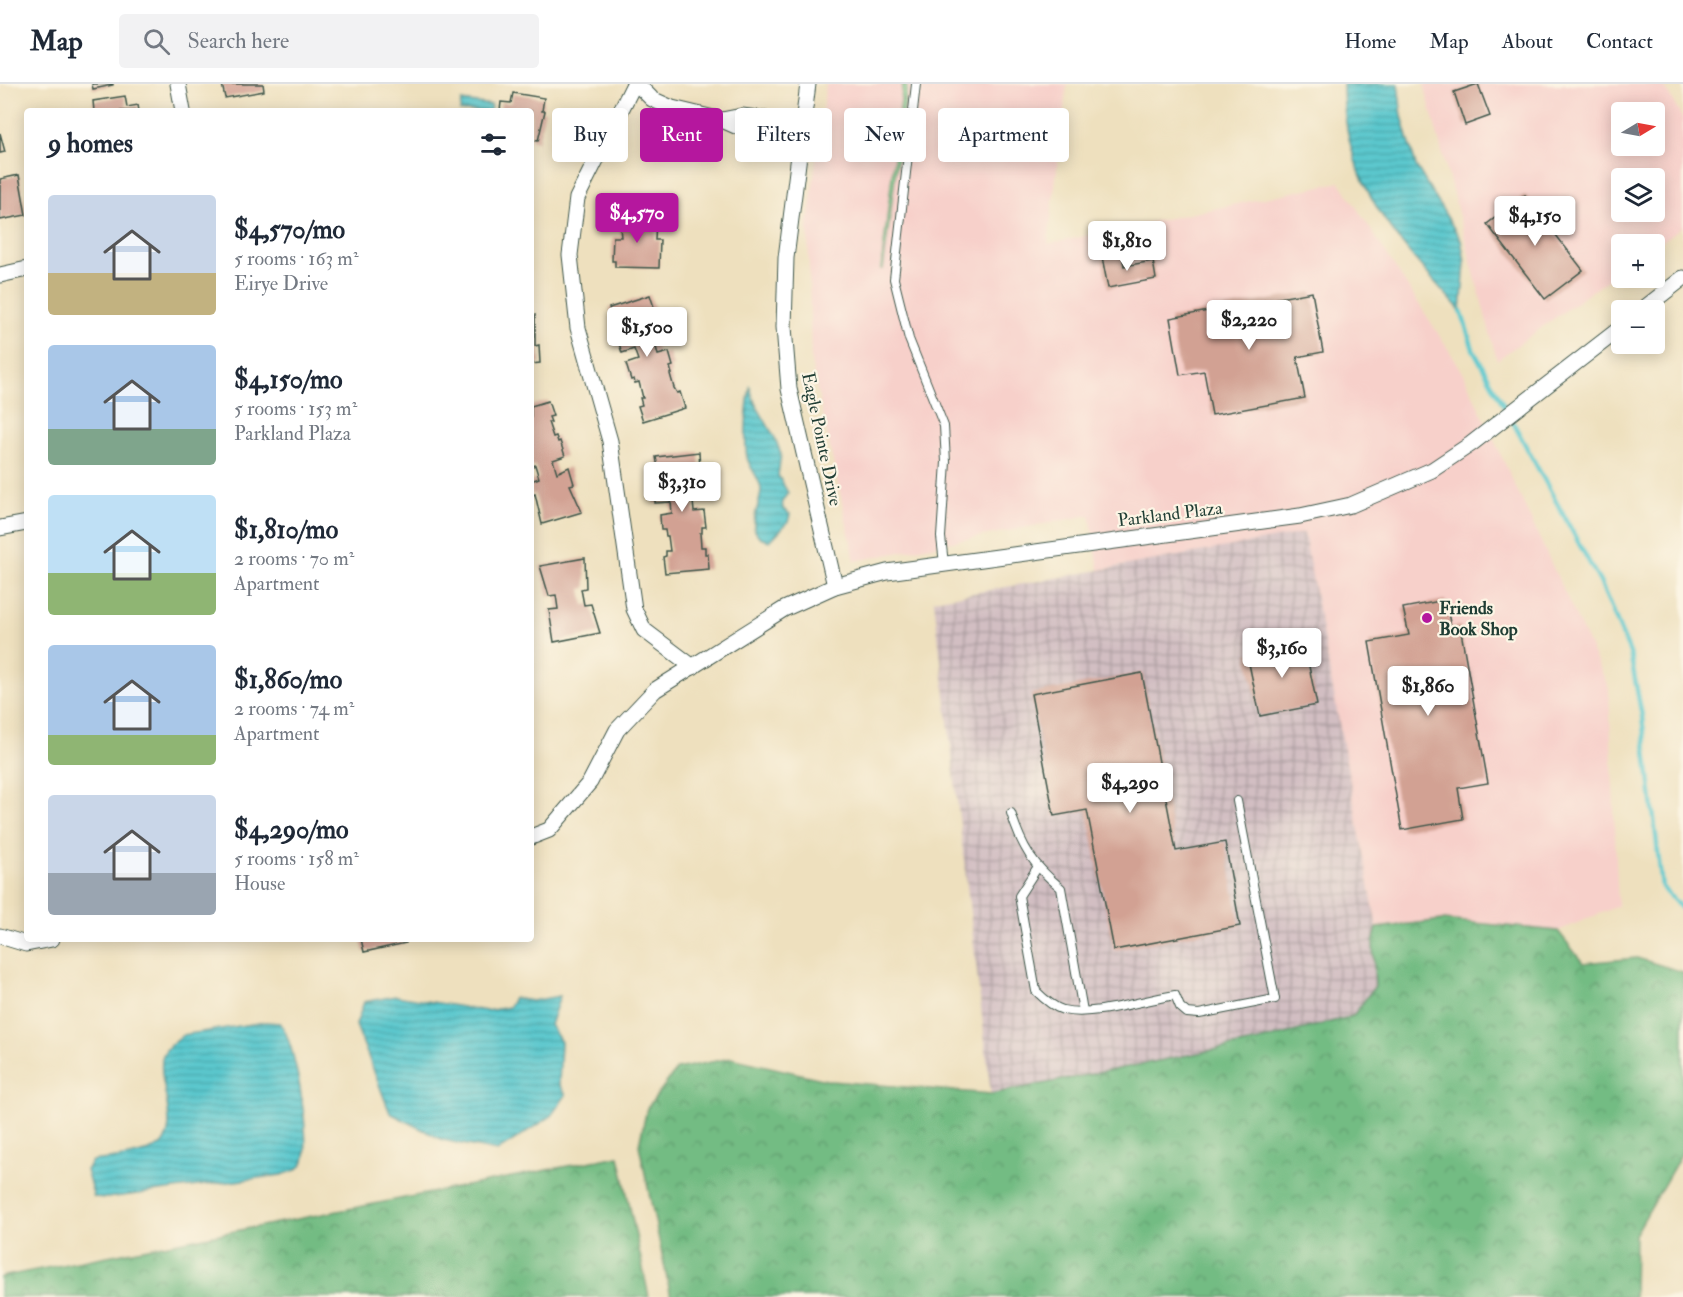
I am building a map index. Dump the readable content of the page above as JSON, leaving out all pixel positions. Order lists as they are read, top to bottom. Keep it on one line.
{"streets":{"street":["Eagle Pointe Drive","Parkland Plaza"]},"crossings":[["Eagle Pointe Drive","Parkland Plaza"]],"places":["Friends Book Shop"],"north":"right","page":{"header":"Map","search":"Search here","nav":["Home","Map","About","Contact"],"map_buttons":["+","−"],"chip":["Buy","Rent","Filters","New","Apartment"],"heading":"9 homes","list":[{"name":"$4,570/mo","note":"5 rooms · 163 m² · Eirye Drive"},{"name":"$4,150/mo","note":"5 rooms · 153 m² · Parkland Plaza"},{"name":"$1,810/mo","note":"2 rooms · 70 m² · Apartment"},{"name":"$1,860/mo","note":"2 rooms · 74 m² · Apartment"},{"name":"$4,290/mo","note":"5 rooms · 158 m² · House"}],"price":["$4,570","$4,150","$1,810","$2,220","$1,500","$3,310","$3,160","$1,860","$4,290"]}}
